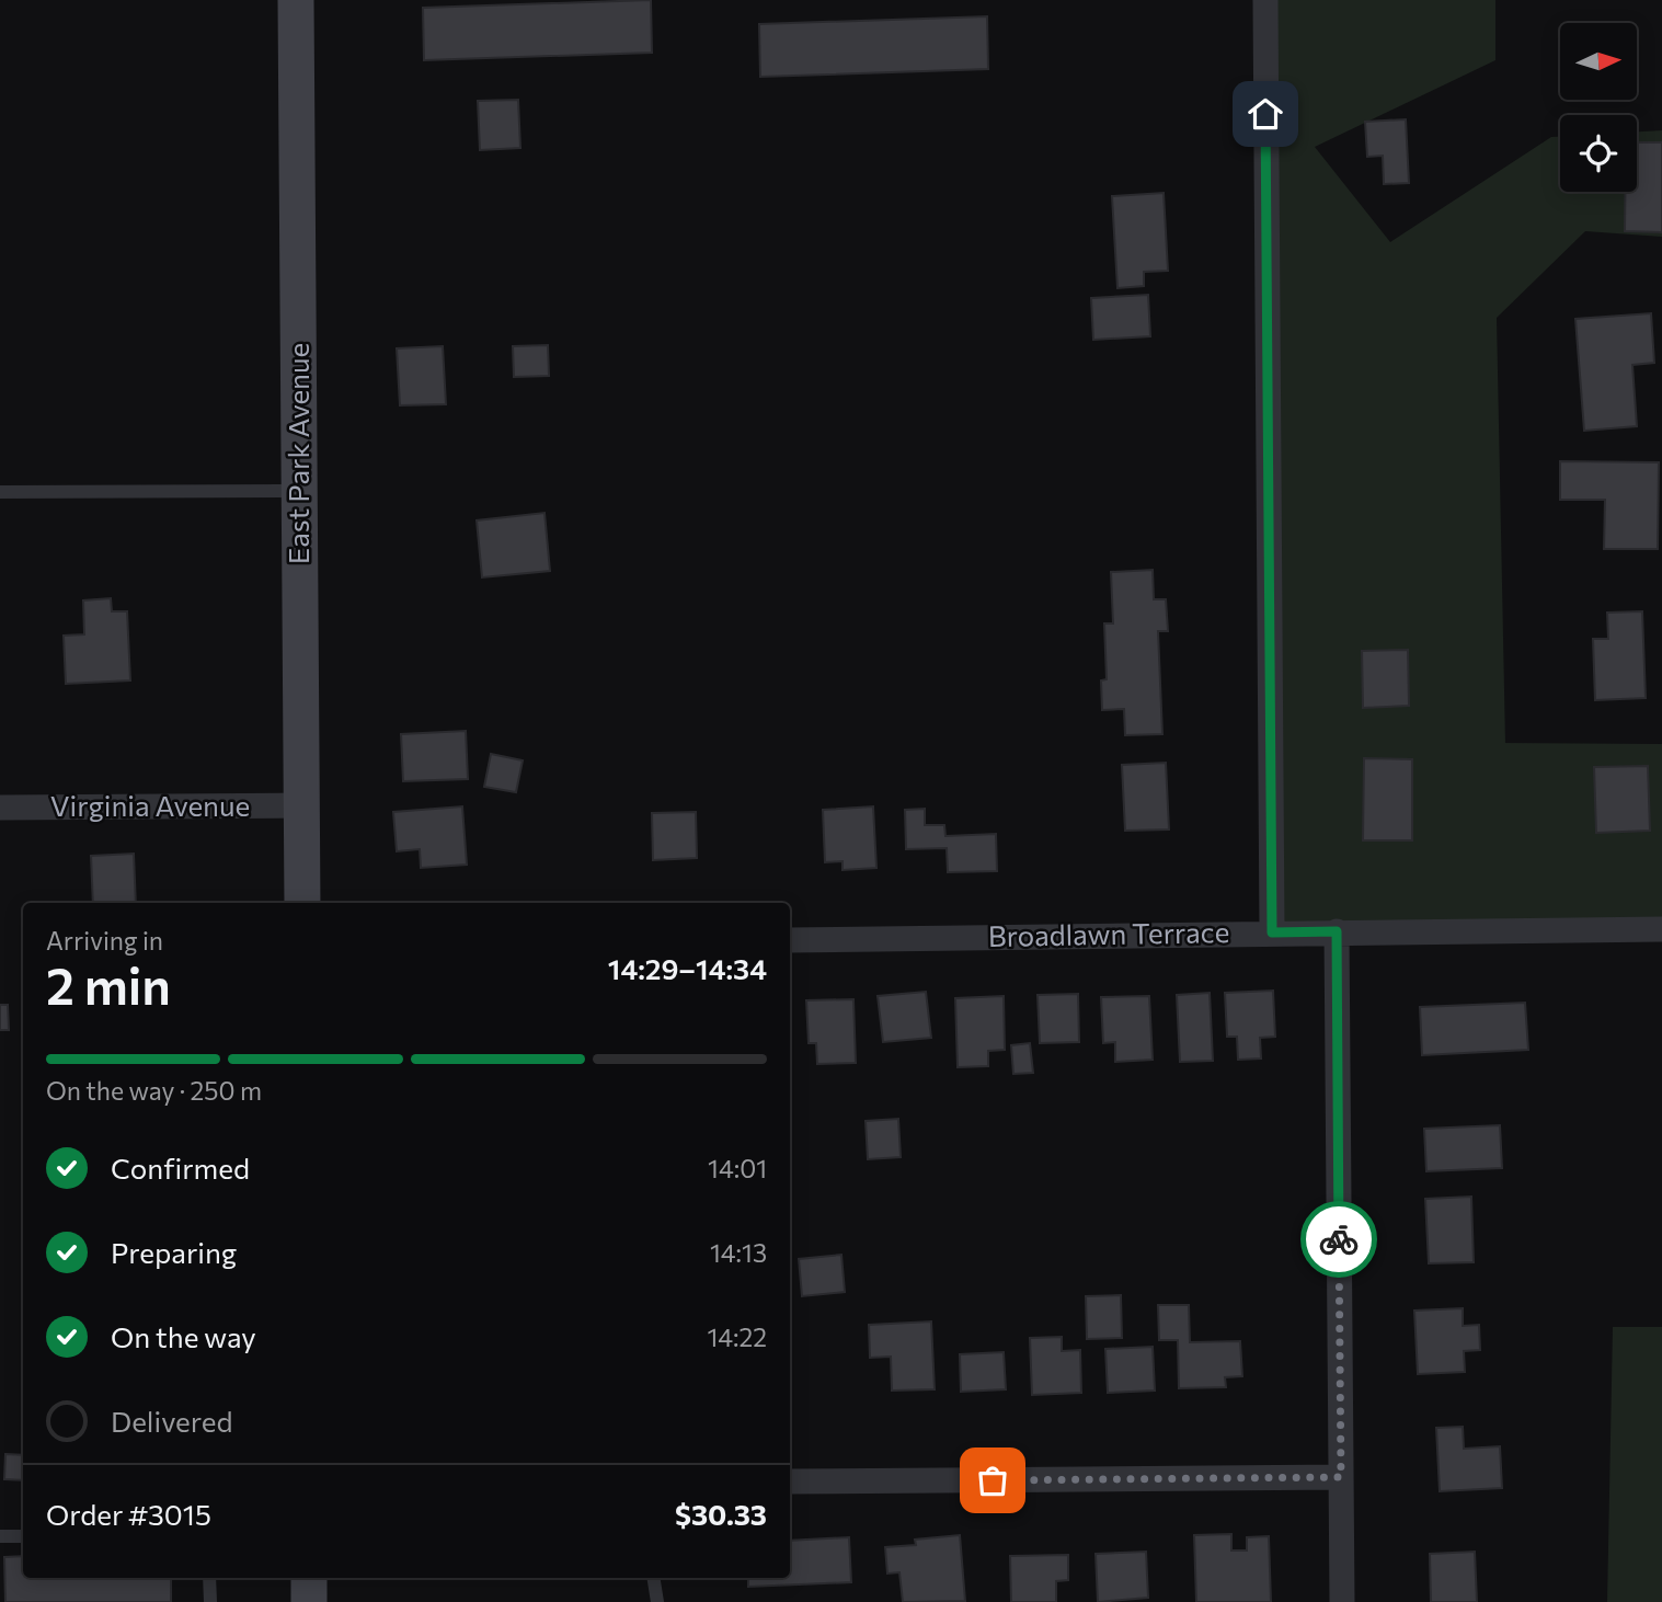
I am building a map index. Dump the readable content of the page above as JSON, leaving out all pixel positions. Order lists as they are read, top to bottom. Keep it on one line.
{"streets":{"main road":["East Park Avenue"],"street":["Virginia Avenue","Broadlawn Terrace"]},"crossings":[["East Park Avenue","Virginia Avenue"]],"north":"right","page":{"heading":["2 min","Arriving in","14:29–14:34"],"panel":["Order #3015","$30.33"],"bar":"On the way · 250 m","list":[["Confirmed","14:01"],["Preparing","14:13"],["On the way","14:22"],"Delivered"]}}
